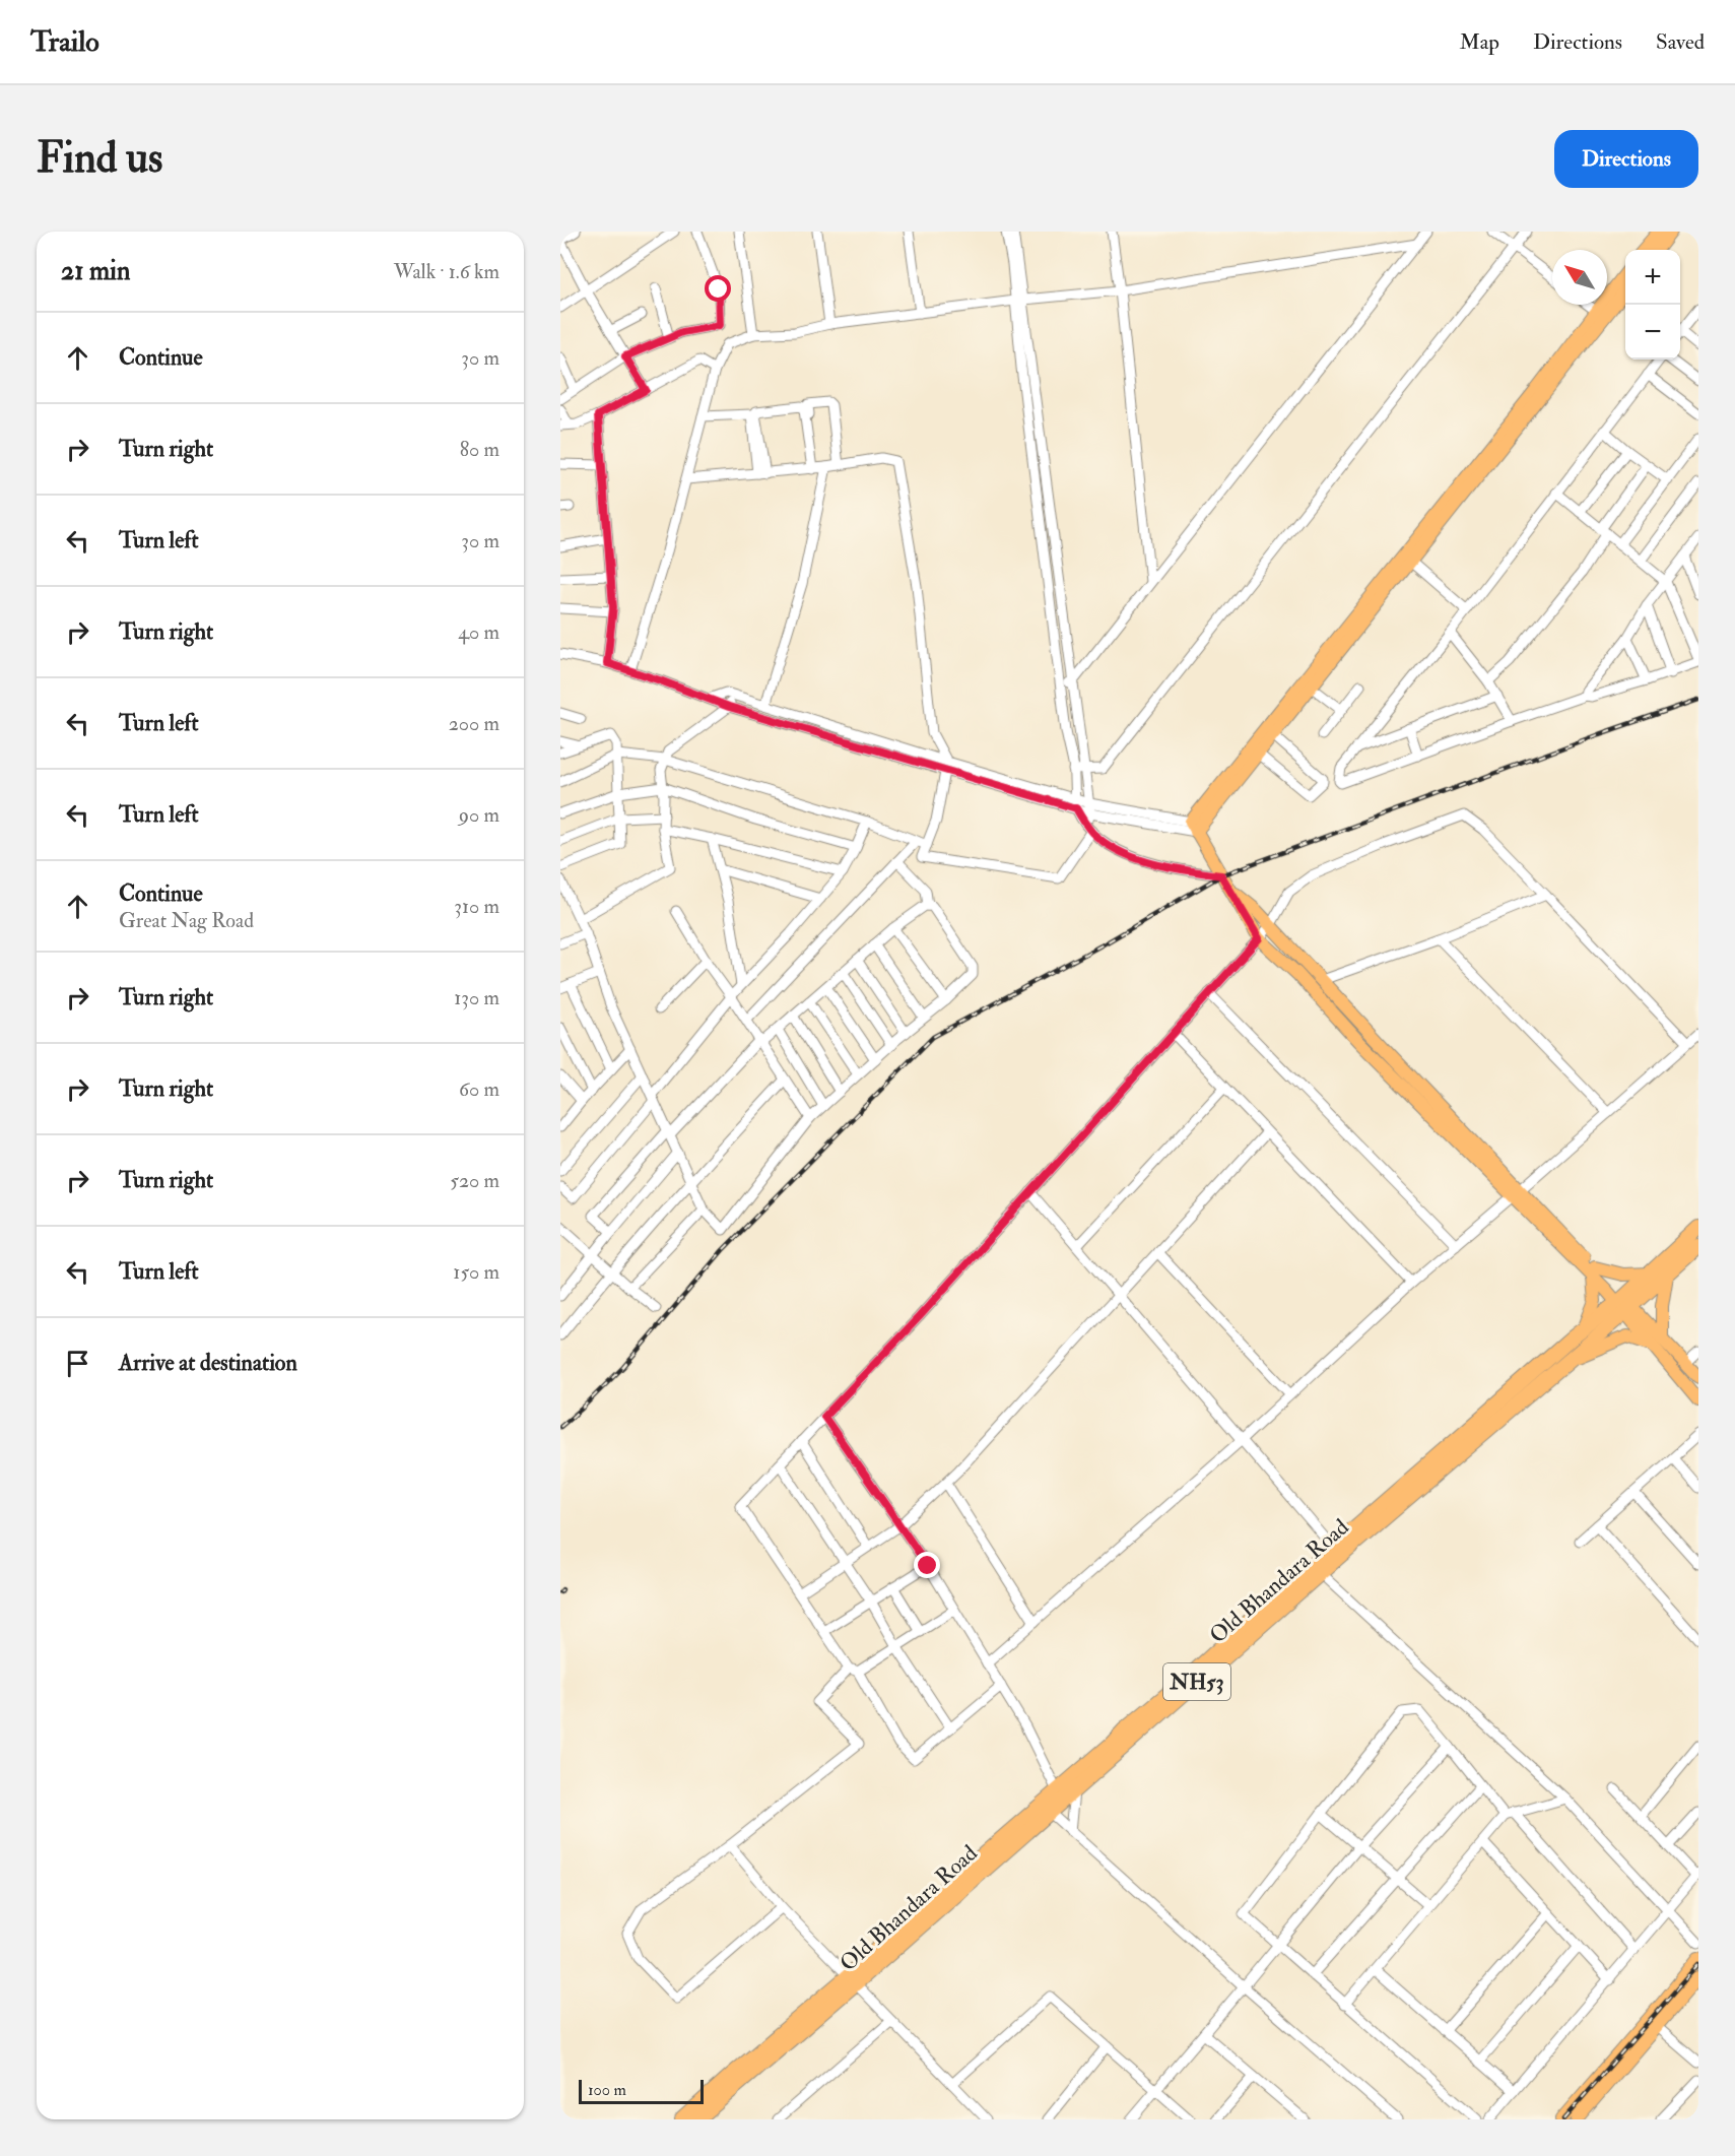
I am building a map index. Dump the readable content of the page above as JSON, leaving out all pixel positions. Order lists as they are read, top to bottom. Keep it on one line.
{"streets":{"highway":["Old Bhandara Road","NH53"]},"crossings":[["Old Bhandara Road","NH53"]],"scale_bar":"100 m","north":"top left","page":{"header":"Trailo","nav":["Map","Directions","Saved"],"buttons":"Directions","title":"Find us","heading":["21 min","Walk · 1.6 km"],"map_buttons":["+","−"],"list":[["Continue","30 m"],["Turn right","80 m"],["Turn left","30 m"],["Turn right","40 m"],["Turn left","200 m"],["Turn left","90 m"],["Continue","Great Nag Road","310 m"],["Turn right","130 m"],["Turn right","60 m"],["Turn right","520 m"],["Turn left","150 m"],"Arrive at destination"],"scale":"100 m"}}
